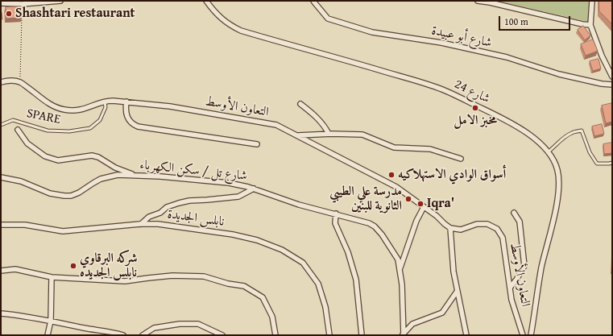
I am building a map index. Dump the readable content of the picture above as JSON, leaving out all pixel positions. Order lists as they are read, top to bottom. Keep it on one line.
{"streets":{"street":["شارع أبو عبيدة","شارع 24","التعاون الأوسط","شارع تل / سكن الكهرباء","نابلس الجديدة"],"lane":["SPARE"]},"crossings":[["التعاون الأوسط","SPARE"]],"places":["Shashtari restaurant","مخبز الامل","أسواق الوادي الاستهلاكيه","مدرسة علي الطيبي الثانوية للبنين","Iqra'","شركه البرقاوي نابلس الجديده"],"scale_bar":"100 m"}
